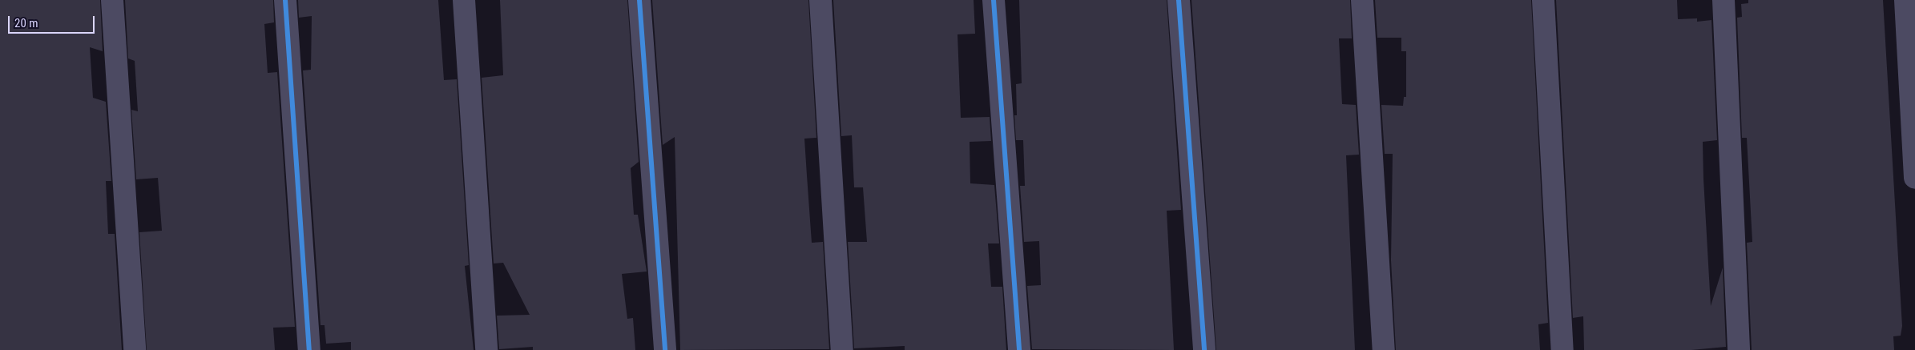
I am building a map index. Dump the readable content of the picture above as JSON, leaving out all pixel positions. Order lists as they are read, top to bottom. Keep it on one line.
{"scale_bar":"20 m"}
